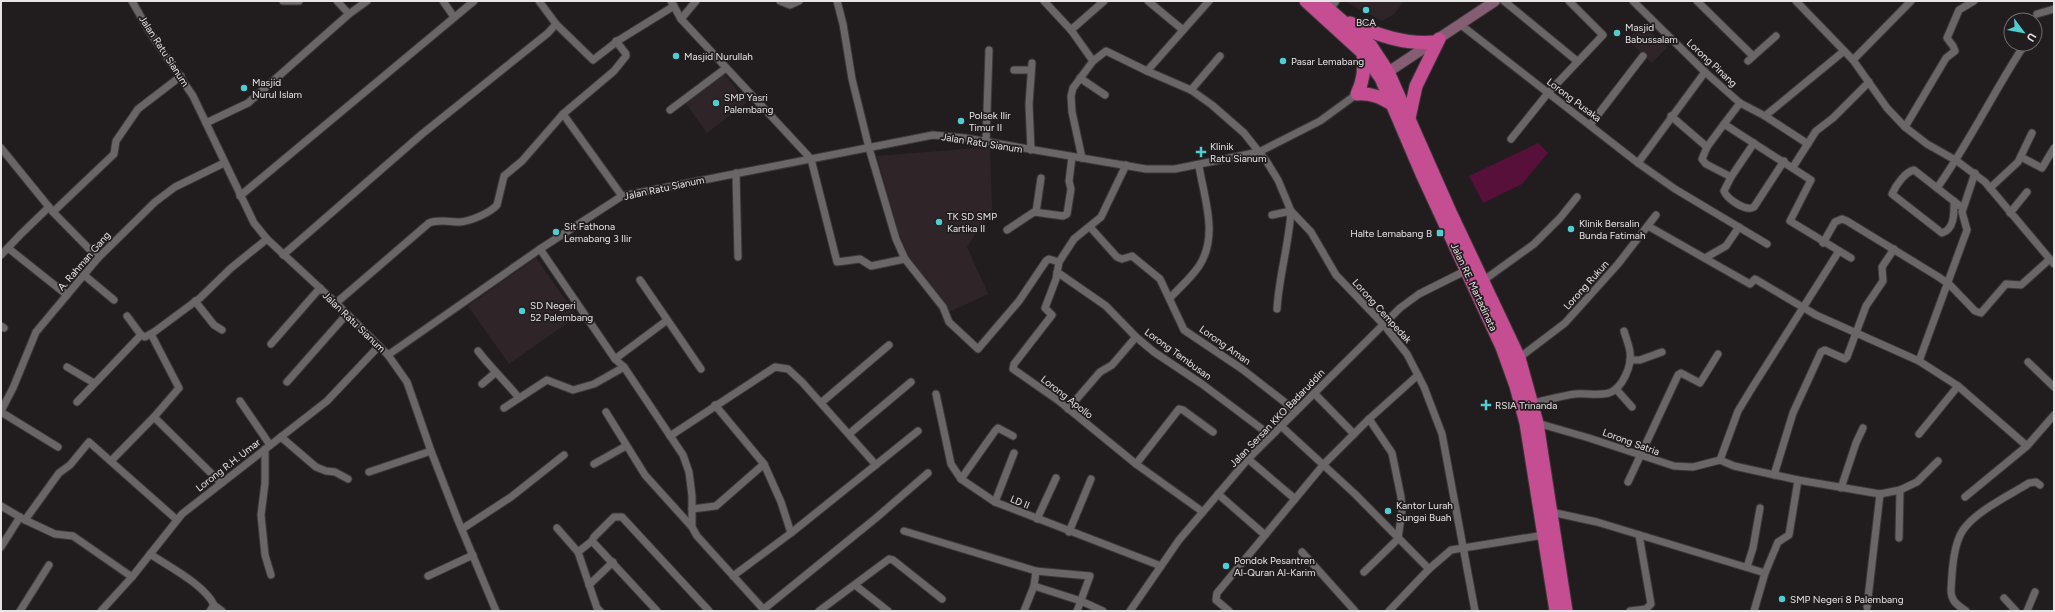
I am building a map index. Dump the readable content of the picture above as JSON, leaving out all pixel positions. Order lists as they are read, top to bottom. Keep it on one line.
{"streets":{"highway":["Jalan RE. Martadinata"],"street":["Jalan Ratu Sianum","Lorong Pinang","Lorong Pusaka","A. Rahman Gang","Lorong Rukun","Lorong Cempedak","Lorong Aman","Lorong Tembusan","Lorong Apollo","Jalan Sersan KKO Badaruddin","Lorong Satria","Lorong R.H. Umar","LD II"]},"crossings":[["Jalan Ratu Sianum","A. Rahman Gang"],["Jalan Ratu Sianum","Lorong Cempedak"],["Jalan Ratu Sianum","Lorong R.H. Umar"],["Jalan RE. Martadinata","Jalan Sersan KKO Badaruddin"],["Lorong Cempedak","Jalan Sersan KKO Badaruddin"],["Lorong Aman","Jalan Sersan KKO Badaruddin"],["Lorong Tembusan","Lorong Apollo"],["Lorong Tembusan","Jalan Sersan KKO Badaruddin"],["Lorong Apollo","Jalan Sersan KKO Badaruddin"],["Jalan Sersan KKO Badaruddin","LD II"]],"places":{"other":["BCA","Masjid Babussalam","Masjid Nurullah","Pasar Lemabang","Masjid Nurul Islam","SMP Yasri Palembang","Polsek Ilir Timur II","TK SD SMP Kartika II","Klinik Bersalin Bunda Fatimah","Sit Fathona Lemabang 3 Ilir","SD Negeri 52 Palembang","Kantor Lurah Sungai Buah","Pondok Pesantren Al-Quran Al-Karim","SMP Negeri 8 Palembang"],"health":["Klinik Ratu Sianum","RSIA Trinanda"],"transit":["Halte Lemabang B"]},"north":"bottom right"}
